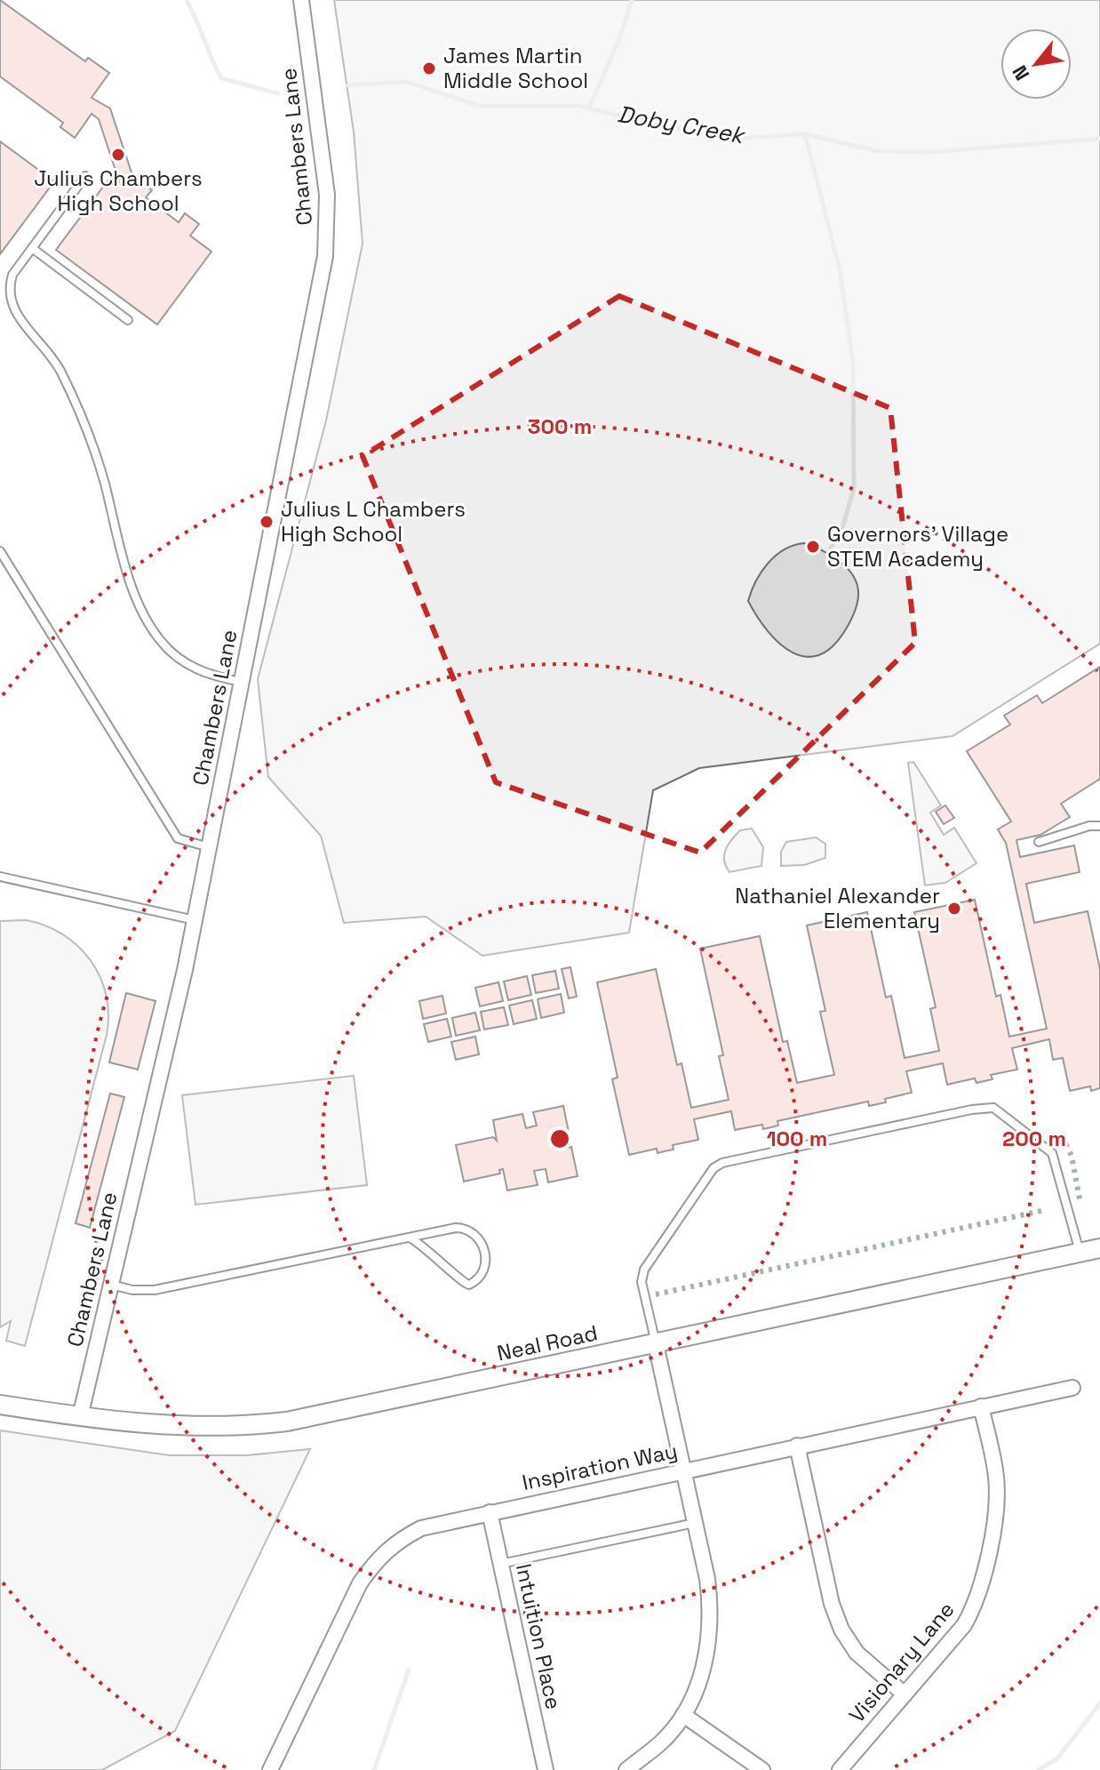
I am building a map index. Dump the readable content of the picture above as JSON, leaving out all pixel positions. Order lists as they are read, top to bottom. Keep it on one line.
{"streets":{"street":["Chambers Lane","Neal Road","Inspiration Way","Intuition Place","Visionary Lane"]},"crossings":[["Chambers Lane","Neal Road"],["Inspiration Way","Intuition Place"],["Inspiration Way","Visionary Lane"]],"water":["Doby Creek"],"places":["James Martin Middle School","Julius Chambers High School","Julius L Chambers High School","Governors' Village STEM Academy","Nathaniel Alexander Elementary"],"north":"bottom left","rings":["300 m","100 m","200 m"]}
